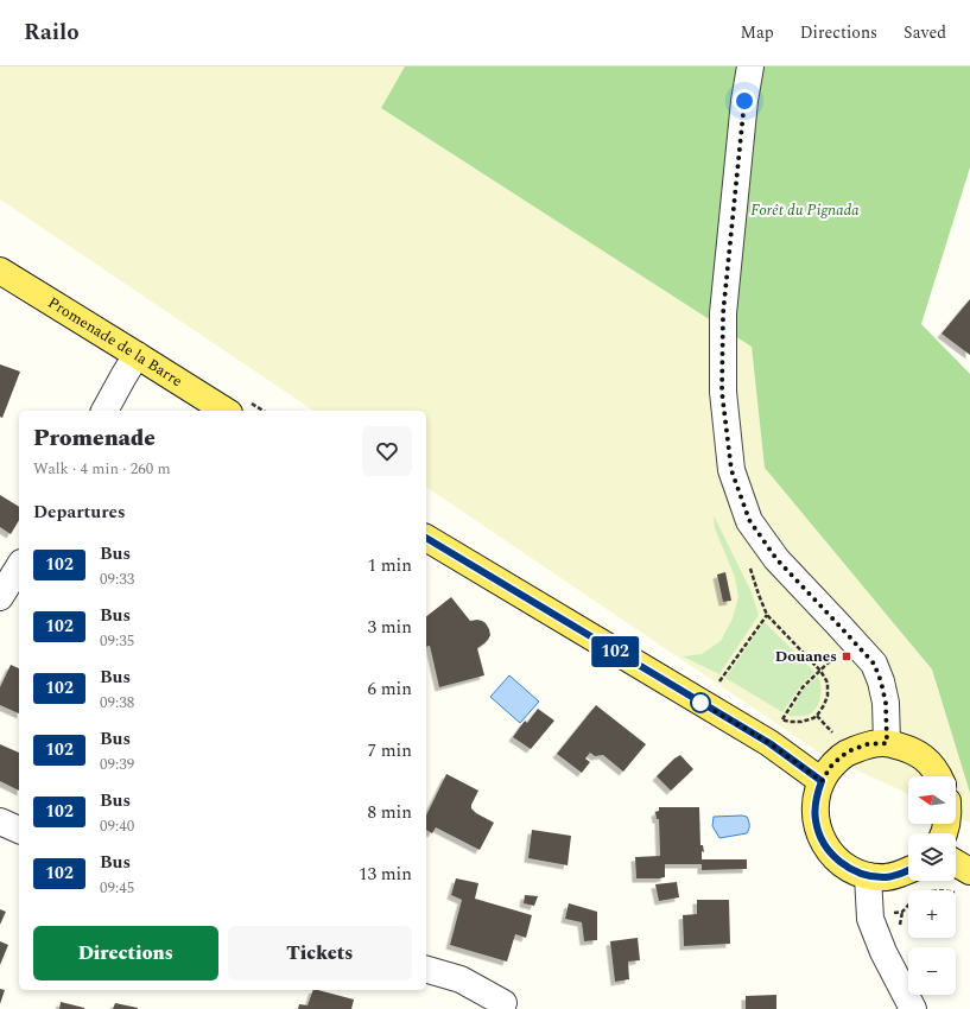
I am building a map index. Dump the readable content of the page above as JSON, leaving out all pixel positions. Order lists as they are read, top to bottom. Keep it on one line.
{"streets":{"main road":["Promenade de la Barre"]},"parks":["Forêt du Pignada"],"places":{"transit":["Douanes"]},"lines":["bus line 102"],"north":"left","page":{"header":"Railo","nav":["Map","Directions","Saved"],"on_map":"102","heading":[["Promenade","Walk · 4 min · 260 m"],"Departures"],"list":[{"mark":"102","name":"Bus","note":"09:33","value":"1 min"},{"mark":"102","name":"Bus","note":"09:35","value":"3 min"},{"mark":"102","name":"Bus","note":"09:38","value":"6 min"},{"mark":"102","name":"Bus","note":"09:39","value":"7 min"},{"mark":"102","name":"Bus","note":"09:40","value":"8 min"},{"mark":"102","name":"Bus","note":"09:45","value":"13 min"}],"map_buttons":["+","−"],"buttons":["Directions","Tickets"]}}
